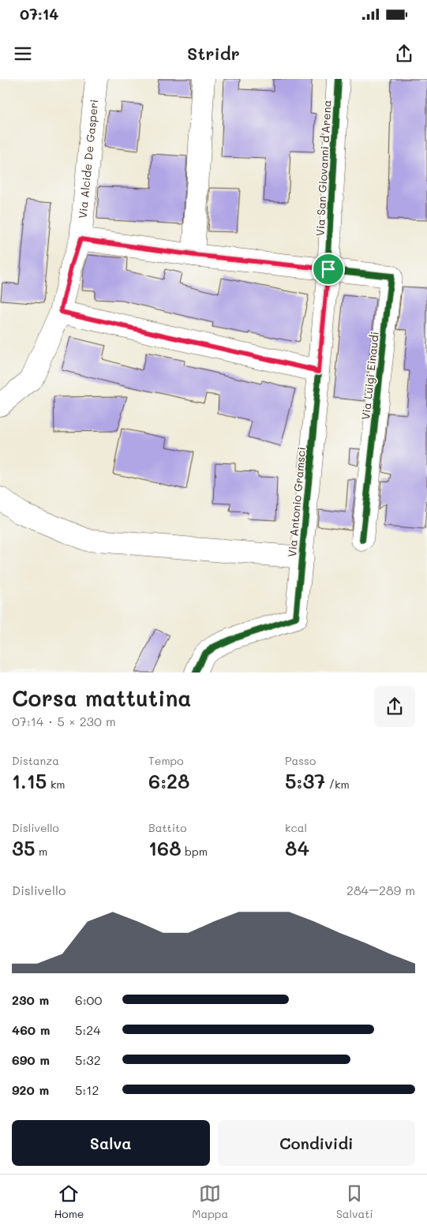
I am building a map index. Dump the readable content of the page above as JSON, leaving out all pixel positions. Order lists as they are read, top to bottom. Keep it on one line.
{"streets":{"street":["Via Alcide De Gasperi","Via San Giovanni d'Arena","Via Luigi Einaudi","Via Antonio Gramsci"]},"crossings":[["Via San Giovanni d'Arena","Via Luigi Einaudi"],["Via San Giovanni d'Arena","Via Antonio Gramsci"],["Via Luigi Einaudi","Via Antonio Gramsci"]],"page":{"status":"07:14","header":"Stridr","heading":["Corsa mattutina","07:14 · 5 × 230 m"],"stats":[["Distanza","1.15 km"],["Tempo","6:28"],["Passo","5:37 /km"],["Dislivello","35 m"],["Battito","168 bpm"],["kcal","84"]],"chart":["Dislivello","284–289 m"],"list":[{"name":"230 m","note":"6:00"},{"name":"460 m","note":"5:24"},{"name":"690 m","note":"5:32"},{"name":"920 m","note":"5:12"}],"buttons":["Salva","Condividi"],"tabs":["Home","Mappa","Salvati"]}}
